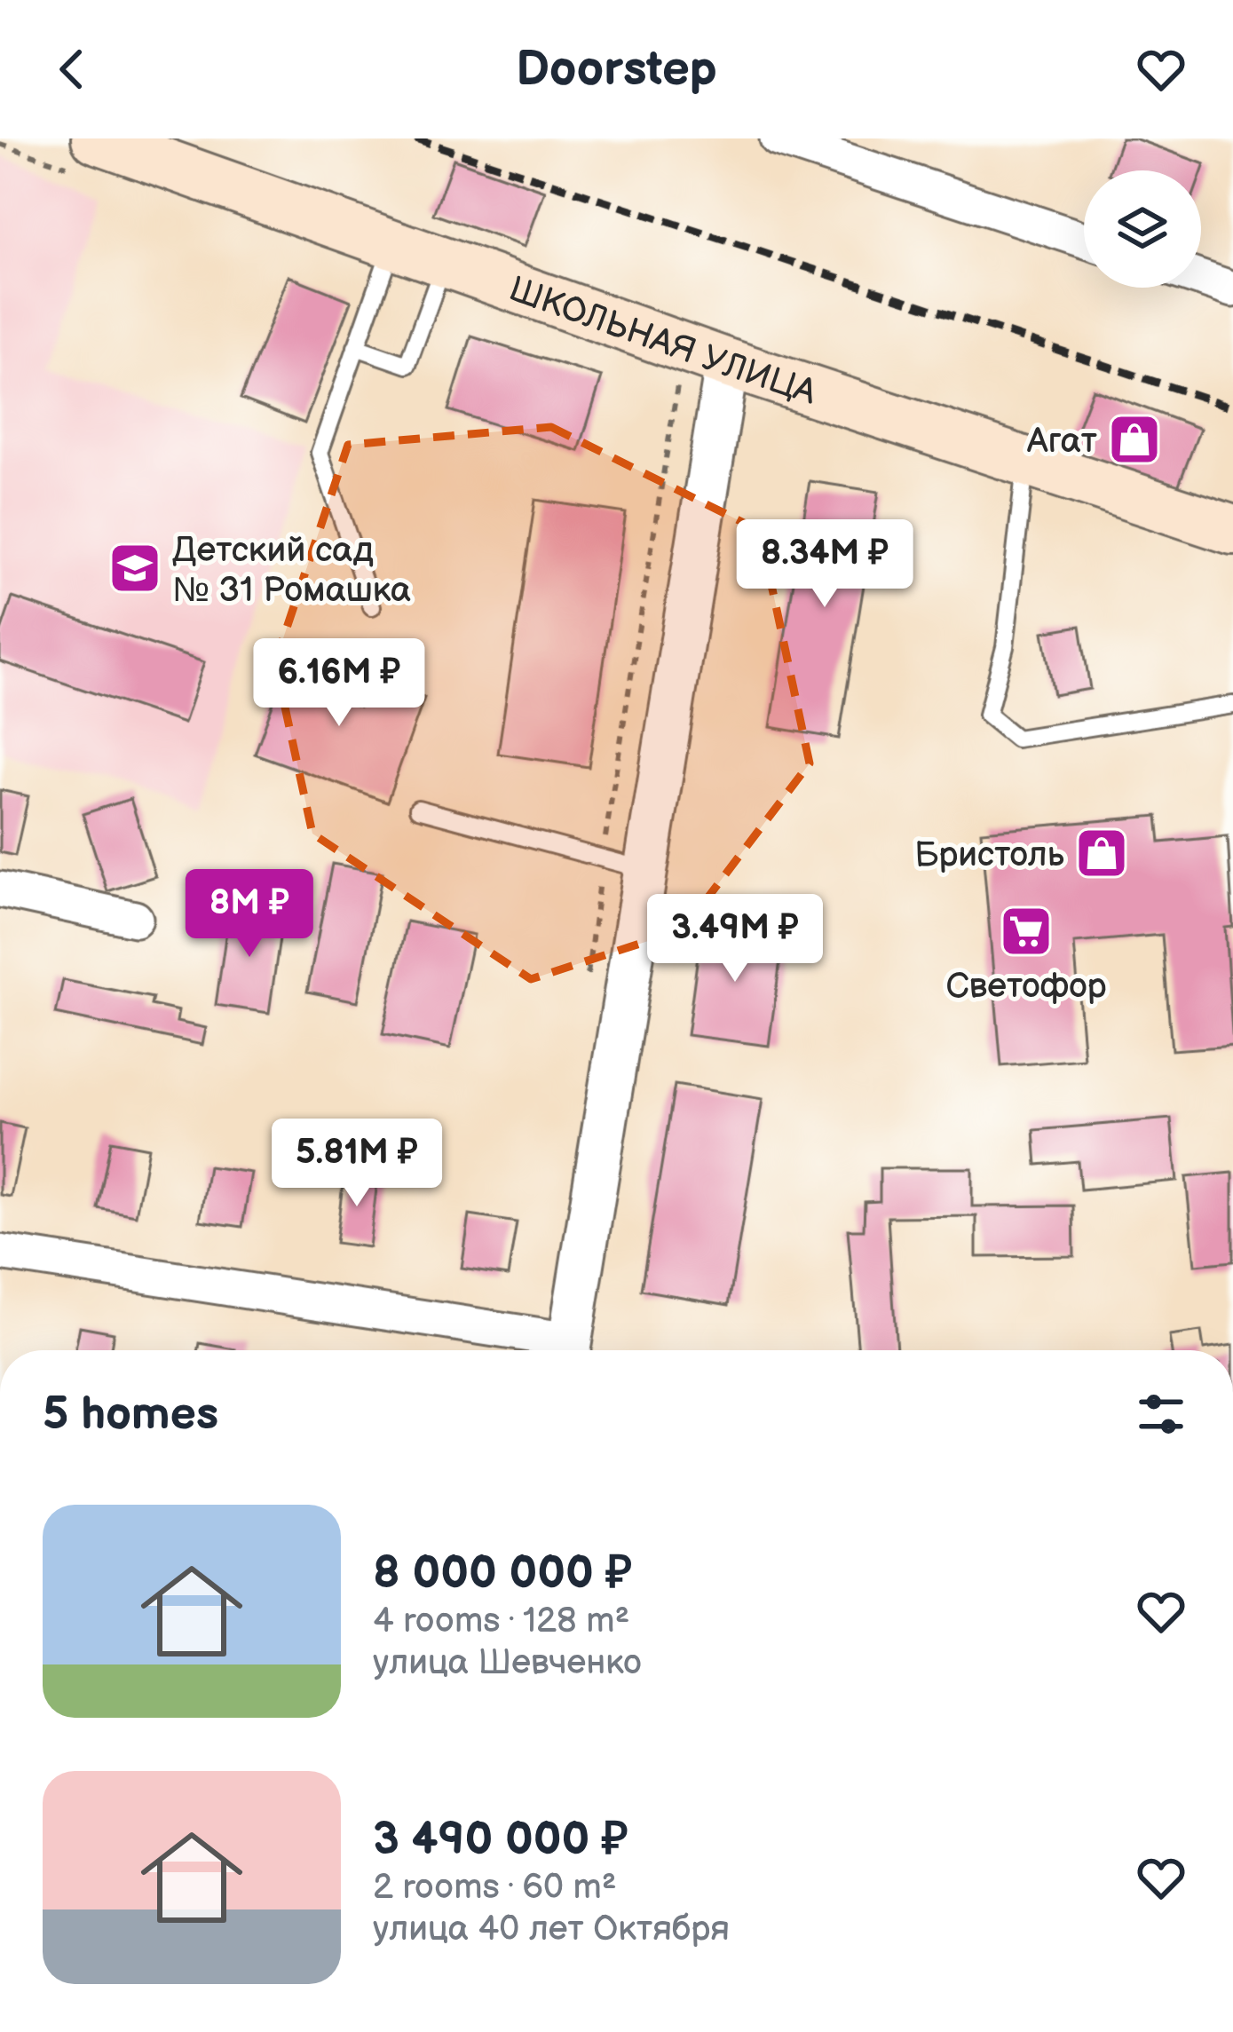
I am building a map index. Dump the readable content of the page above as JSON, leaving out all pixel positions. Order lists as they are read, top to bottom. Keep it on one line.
{"streets":{"main road":["ШКОЛЬНАЯ УЛИЦА"]},"places":{"shop":["Агат","Бристоль"],"school or university":["Детский сад № 31 Ромашка"],"supermarket":["Светофор"]},"page":{"header":"Doorstep","price":["8.34M ₽","6.16M ₽","8M ₽","3.49M ₽","5.81M ₽"],"heading":"5 homes","list":[{"name":"8 000 000 ₽","note":"4 rooms · 128 m² · улица Шевченко"},{"name":"3 490 000 ₽","note":"2 rooms · 60 m² · улица 40 лет Октября"}]}}
